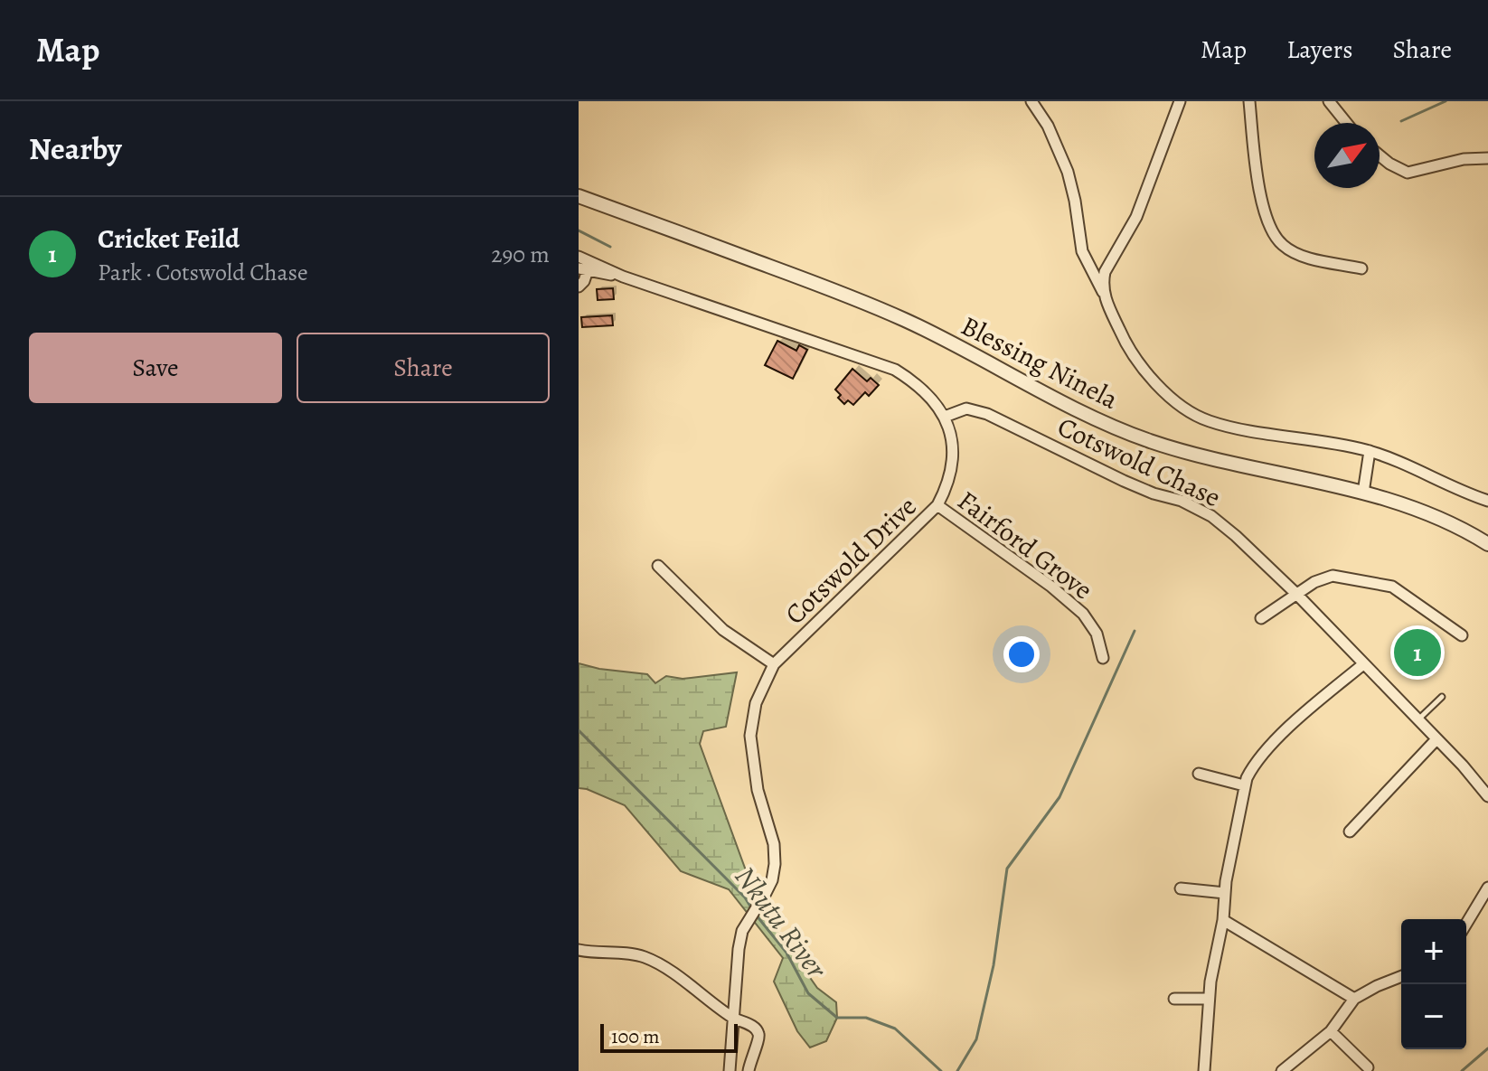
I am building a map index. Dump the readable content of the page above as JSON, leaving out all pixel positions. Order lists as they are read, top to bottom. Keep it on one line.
{"streets":{"street":["Blessing Ninela","Cotswold Chase","Fairford Grove","Cotswold Drive"]},"crossings":[["Cotswold Chase","Cotswold Drive"],["Fairford Grove","Cotswold Drive"]],"water":["Nkutu River"],"scale_bar":"100 m","north":"top right","page":{"header":"Map","nav":["Map","Layers","Share"],"heading":"Nearby","list":[{"mark":"1","name":"Cricket Feild","note":"Park · Cotswold Chase","value":"290 m"}],"buttons":["Save","Share"],"pins":"1","map_buttons":["+","−"],"scale":"100 m"}}
